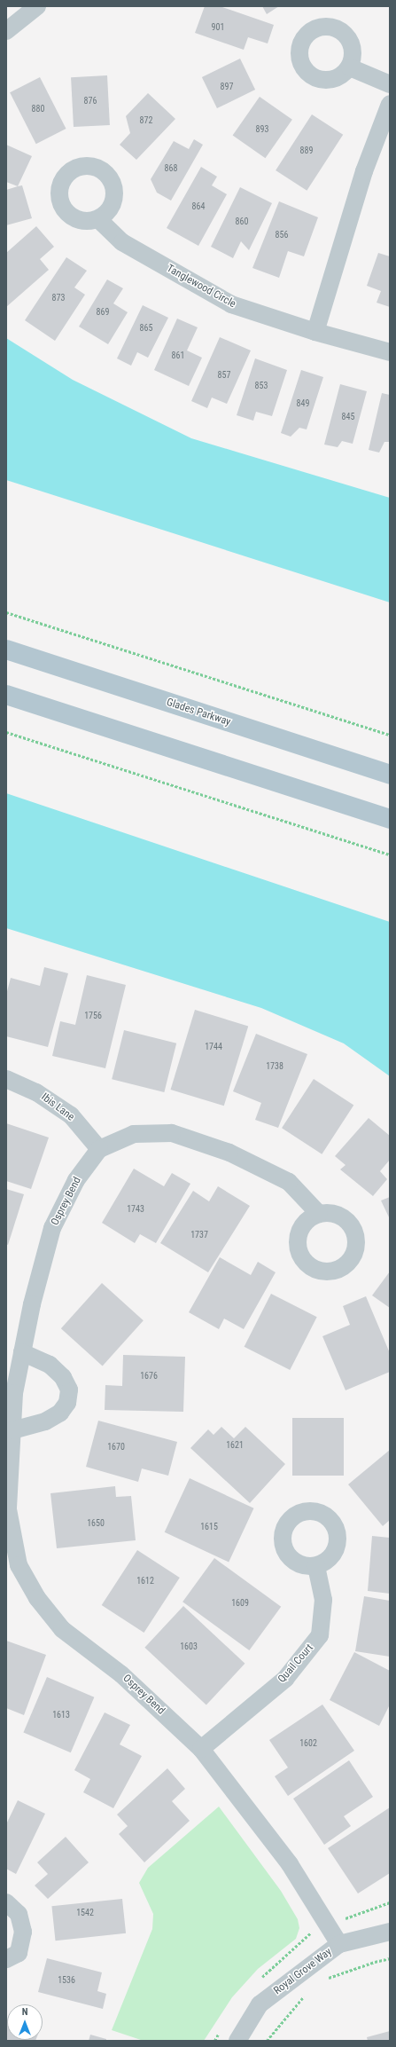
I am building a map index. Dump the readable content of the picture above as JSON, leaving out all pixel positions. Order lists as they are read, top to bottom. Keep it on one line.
{"streets":{"main road":["Glades Parkway"],"street":["Tanglewood Circle","Ibis Lane","Osprey Bend","Quail Court","Royal Grove Way"]},"crossings":[["Ibis Lane","Osprey Bend"],["Osprey Bend","Quail Court"],["Osprey Bend","Royal Grove Way"]],"house_numbers":["901","897","876","880","872","893","889","868","864","860","856","873","869","865","861","857","853","849","845","1756","1744","1738","1743","1737","1676","1621","1670","1650","1615","1612","1609","1603","1613","1602","1542","1536"],"north":"top"}
